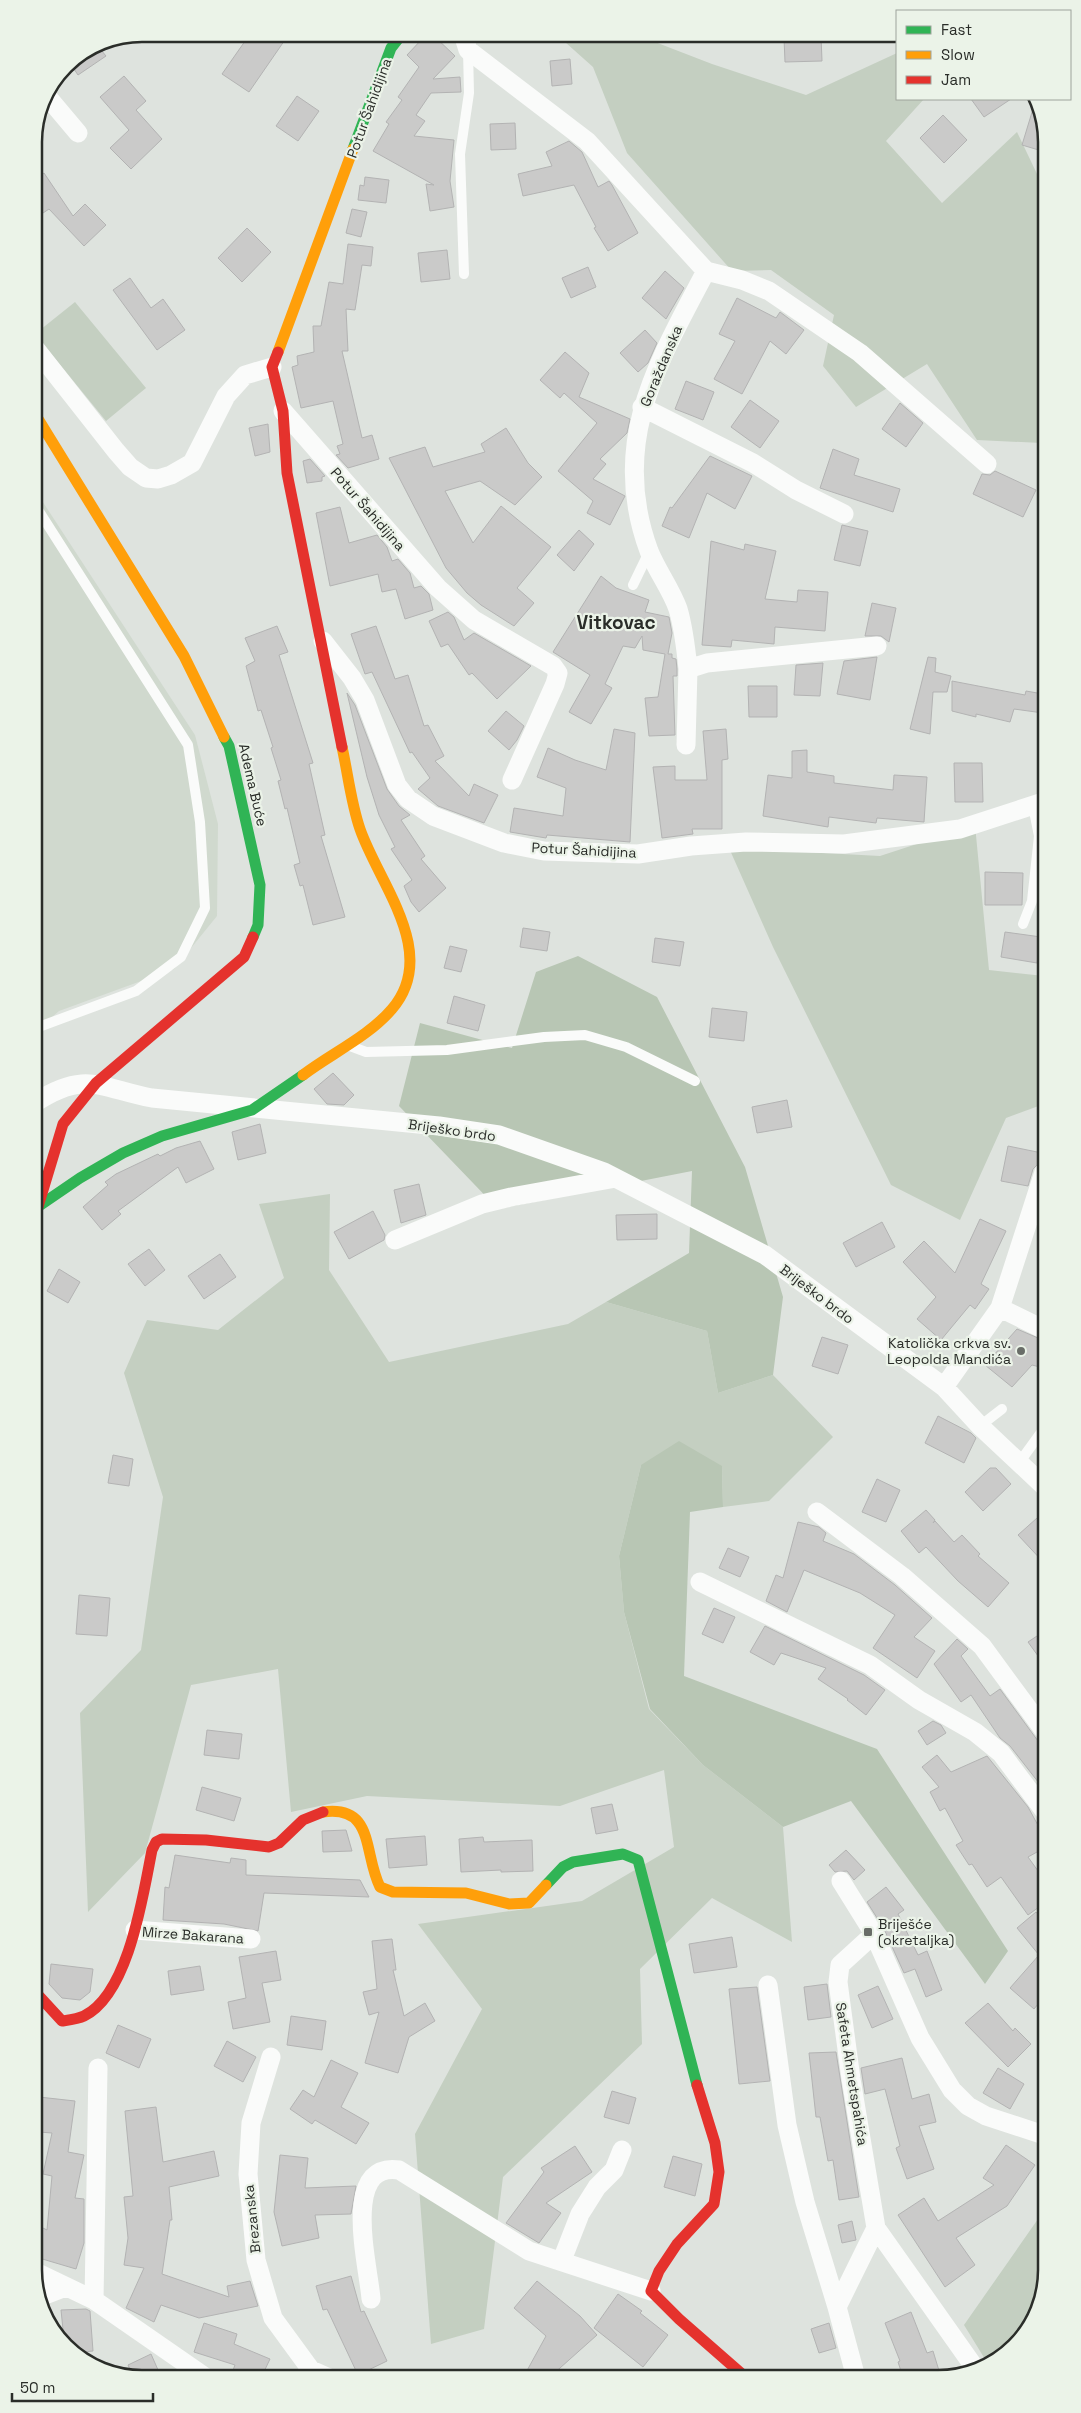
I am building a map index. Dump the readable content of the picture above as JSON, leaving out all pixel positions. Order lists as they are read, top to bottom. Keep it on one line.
{"streets":{"street":["Potur Šahidijina","Goraždanska","Adema Buće","Briješko brdo","Mirze Bakarana","Safeta Ahmetspahića","Brezanska"]},"crossings":[["Potur Šahidijina","Briješko brdo"],["Adema Buće","Briješko brdo"]],"districts":["Vitkovac"],"places":{"other":["Katolička crkva sv. Leopolda Mandića"],"transit":["Briješće (okretaljka)"]},"legend":["Fast","Slow","Jam"],"scale_bar":"50 m"}
